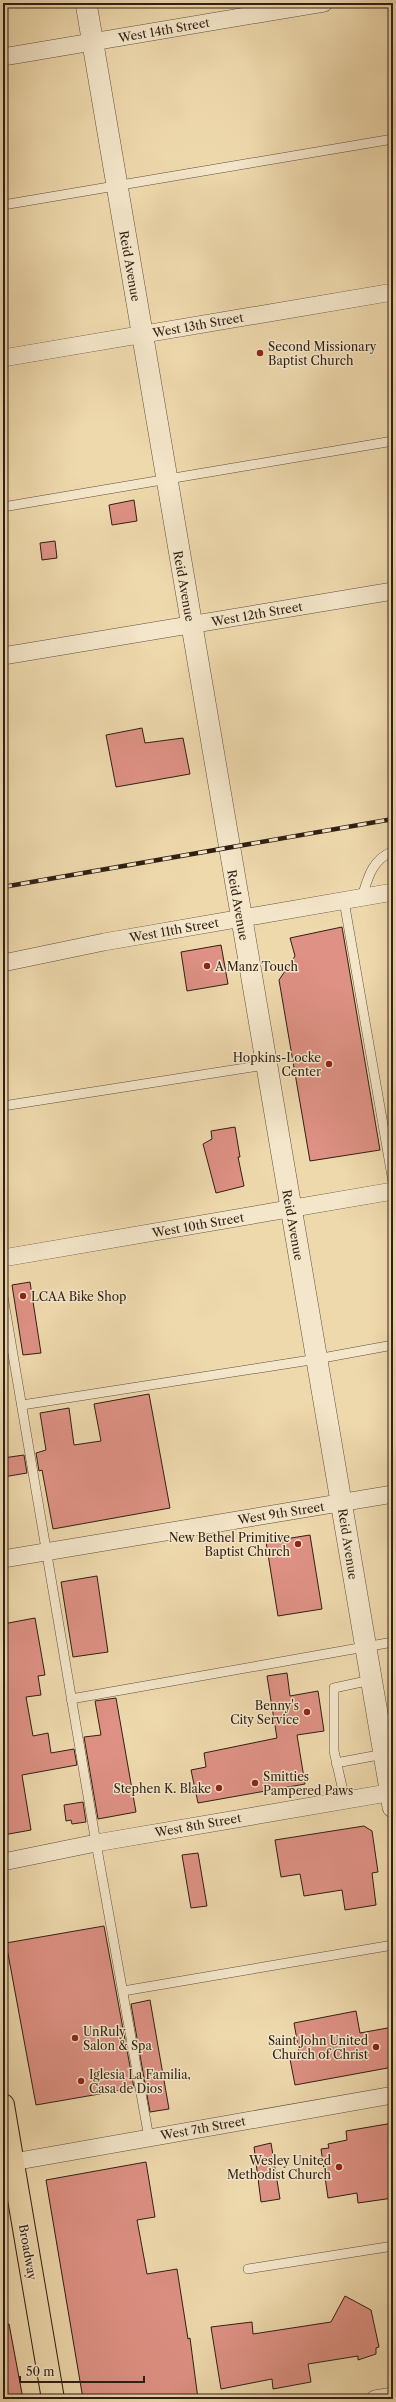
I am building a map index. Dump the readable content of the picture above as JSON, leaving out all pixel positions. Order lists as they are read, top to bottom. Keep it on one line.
{"streets":{"main road":["Broadway"],"street":["West 14th Street","Reid Avenue","West 13th Street","West 12th Street","West 11th Street","West 10th Street","West 9th Street","West 8th Street","West 7th Street"]},"crossings":[["West 14th Street","Reid Avenue"],["Reid Avenue","West 13th Street"],["Reid Avenue","West 12th Street"],["Reid Avenue","West 11th Street"],["Reid Avenue","West 10th Street"],["Reid Avenue","West 9th Street"],["Reid Avenue","West 8th Street"],["West 7th Street","Broadway"]],"places":["Second Missionary Baptist Church","A Manz Touch","Hopkins-Locke Center","LCAA Bike Shop","New Bethel Primitive Baptist Church","Benny's City Service","Smitties Pampered Paws","Stephen K. Blake","UnRuly Salon & Spa","Saint John United Church of Christ","Iglesia La Familia, Casa de Dios","Wesley United Methodist Church"],"scale_bar":"50 m"}
